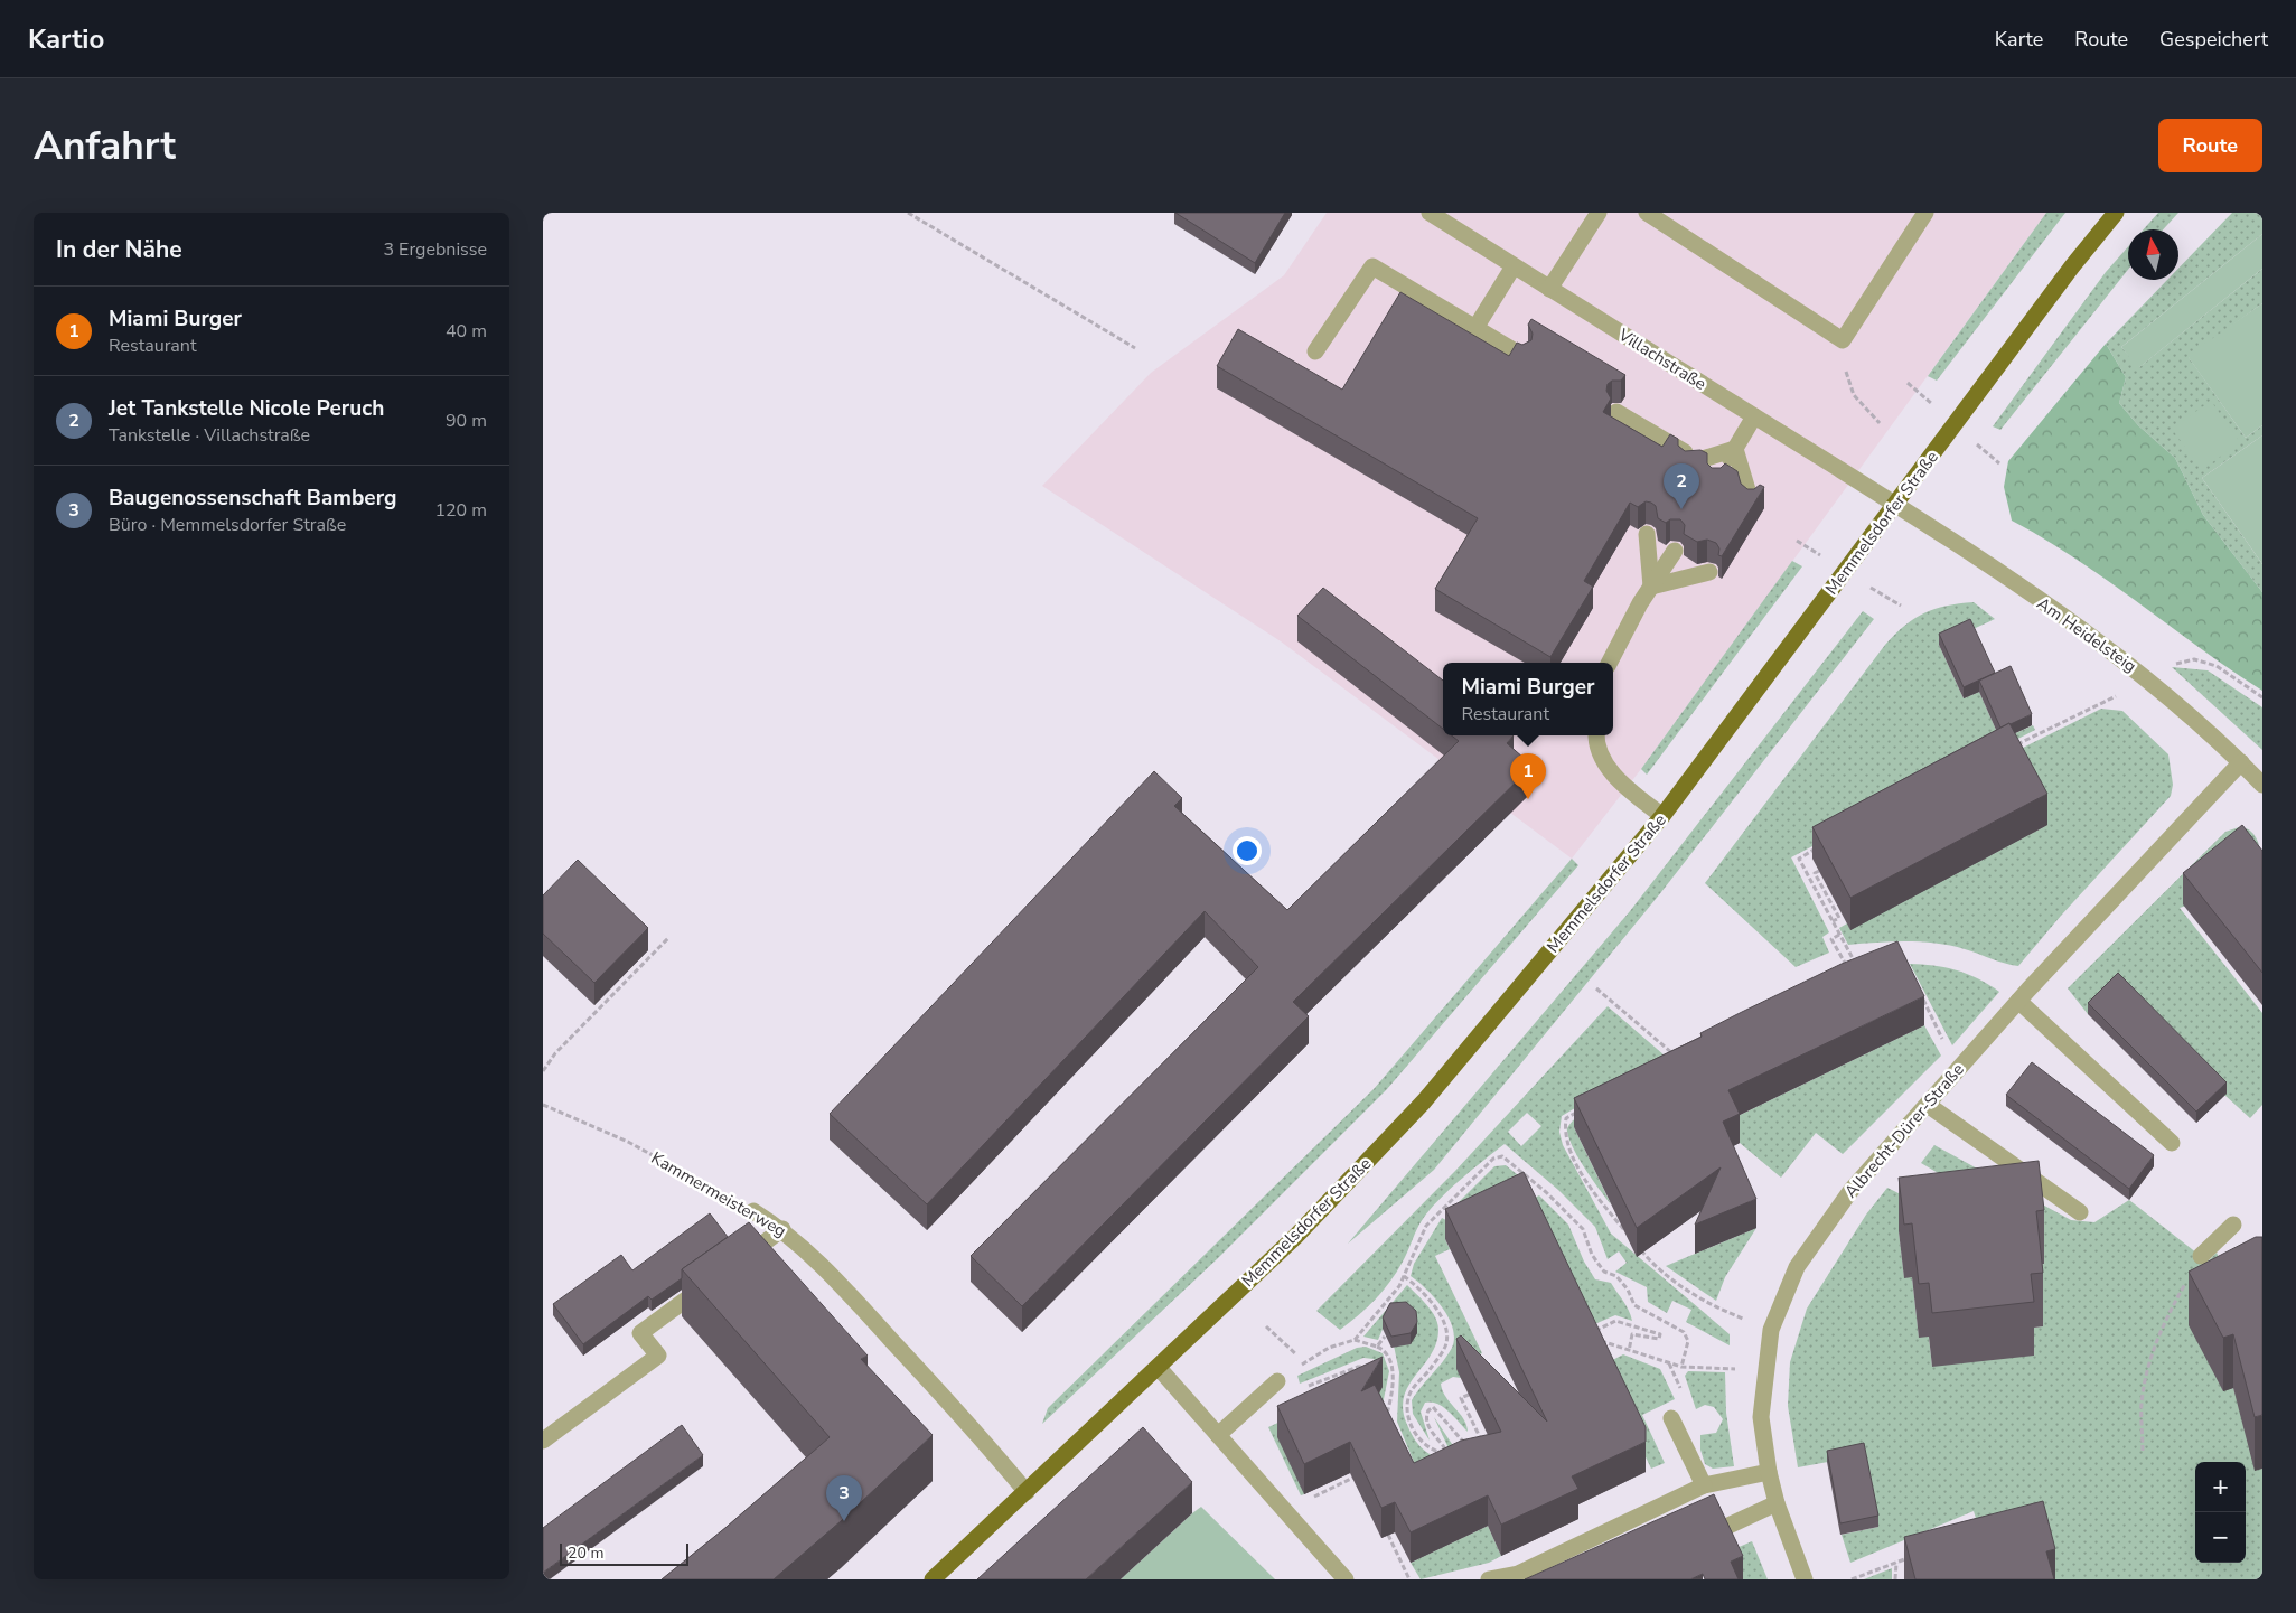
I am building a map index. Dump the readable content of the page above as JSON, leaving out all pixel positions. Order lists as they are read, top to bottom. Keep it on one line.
{"streets":{"main road":["Memmelsdorfer Straße"],"street":["Villachstraße","Am Heidelsteig","Albrecht-Dürer-Straße","Kammermeisterweg"]},"crossings":[["Villachstraße","Memmelsdorfer Straße"],["Villachstraße","Am Heidelsteig"],["Memmelsdorfer Straße","Am Heidelsteig"],["Memmelsdorfer Straße","Kammermeisterweg"],["Am Heidelsteig","Albrecht-Dürer-Straße"]],"scale_bar":"20 m","north":"top","page":{"header":"Kartio","nav":["Karte","Route","Gespeichert"],"buttons":"Route","title":"Anfahrt","heading":["In der Nähe","3 Ergebnisse"],"list":[{"mark":"1","name":"Miami Burger","note":"Restaurant","value":"40 m"},{"mark":"2","name":"Jet Tankstelle Nicole Peruch","note":"Tankstelle · Villachstraße","value":"90 m"},{"mark":"3","name":"Baugenossenschaft Bamberg","note":"Büro · Memmelsdorfer Straße","value":"120 m"}],"pins":["2","1","3"],"popup":["Miami Burger","Restaurant"],"map_buttons":["+","−"],"scale":"20 m"}}
